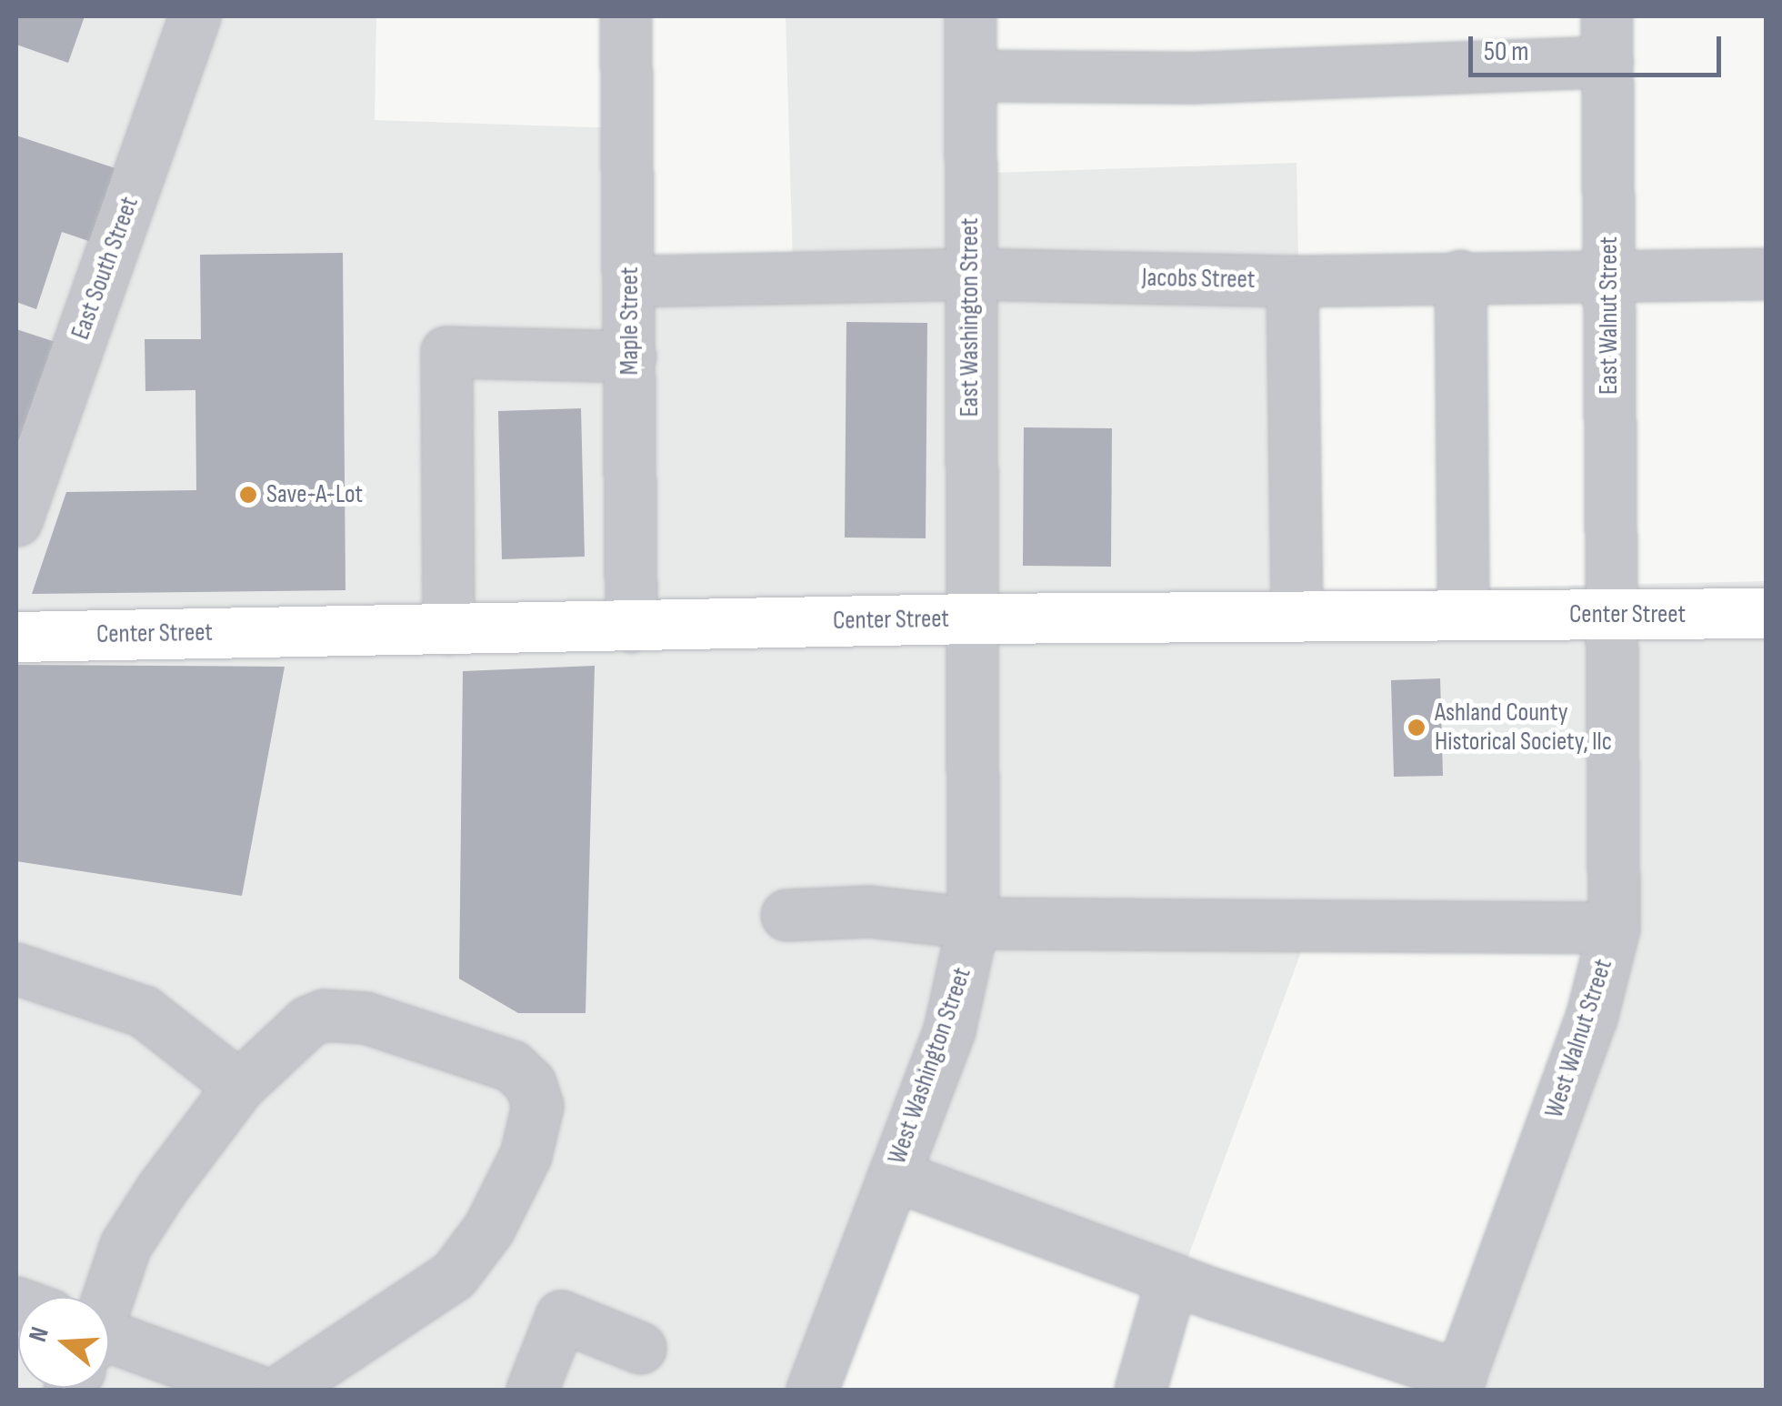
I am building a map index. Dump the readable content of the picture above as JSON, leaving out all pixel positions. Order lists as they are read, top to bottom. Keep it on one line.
{"streets":{"main road":["Center Street"],"street":["East South Street","Jacobs Street","East Walnut Street","East Washington Street","Maple Street","West Walnut Street","West Washington Street"]},"crossings":[["Jacobs Street","East Walnut Street"],["Jacobs Street","East Washington Street"],["Jacobs Street","Maple Street"],["East Walnut Street","Center Street"],["East Walnut Street","West Walnut Street"],["East Washington Street","Center Street"],["East Washington Street","West Washington Street"],["Maple Street","Center Street"],["Center Street","West Walnut Street"],["Center Street","West Washington Street"]],"places":["Save-A-Lot","Ashland County Historical Society, llc"],"scale_bar":"50 m","north":"left"}
